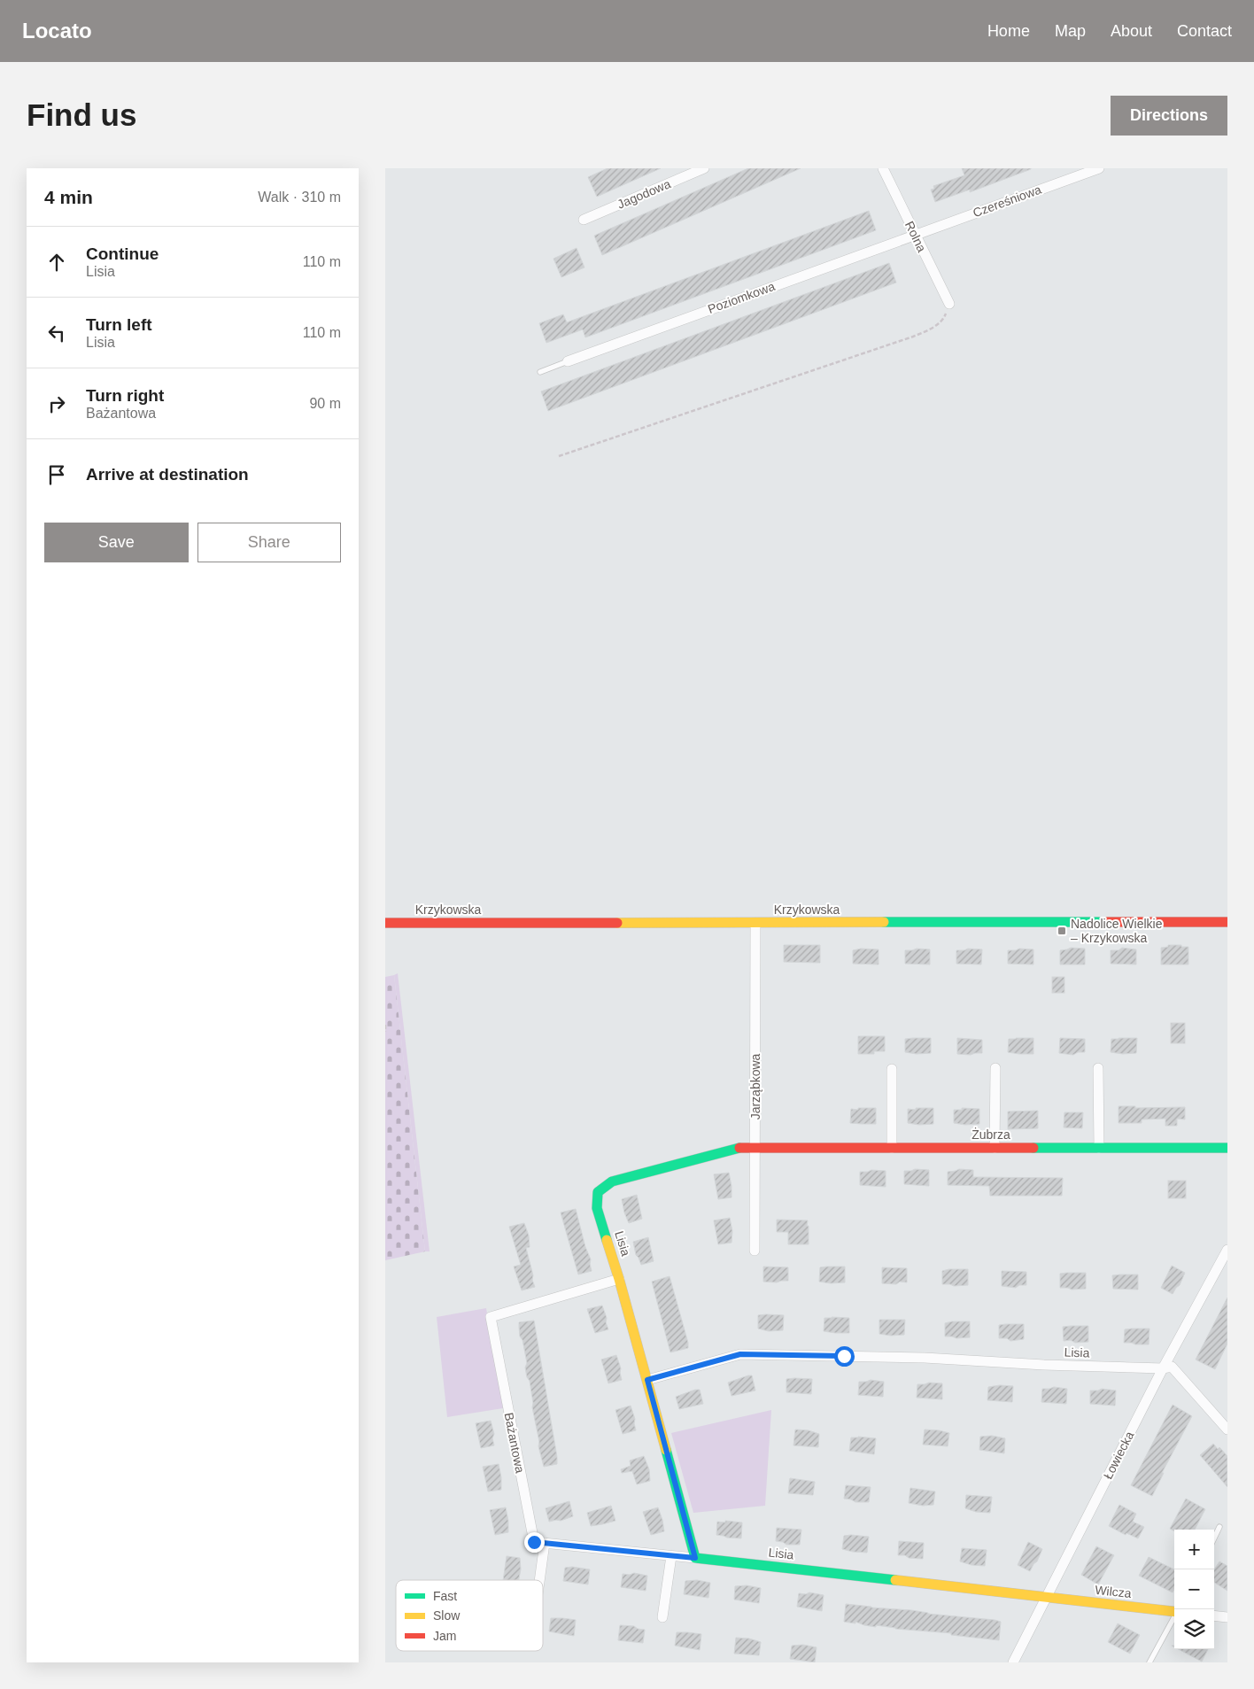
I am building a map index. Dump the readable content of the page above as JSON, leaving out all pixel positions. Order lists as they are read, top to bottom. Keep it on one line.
{"streets":{"street":["Jagodowa","Czereśniowa","Rolna","Poziomkowa","Krzykowska","Jarząbkowa","Żubrza","Lisia","Bażantowa","Łowiecka","Wilcza"]},"crossings":[["Czereśniowa","Rolna"],["Czereśniowa","Poziomkowa"],["Rolna","Poziomkowa"],["Krzykowska","Jarząbkowa"],["Jarząbkowa","Żubrza"],["Żubrza","Lisia"],["Lisia","Bażantowa"],["Lisia","Łowiecka"],["Lisia","Wilcza"],["Łowiecka","Wilcza"]],"places":{"transit":["Nadolice Wielkie – Krzykowska"]},"legend":["Fast","Slow","Jam"],"page":{"header":"Locato","nav":["Home","Map","About","Contact"],"buttons":["Directions",["Save","Share"]],"title":"Find us","heading":["4 min","Walk · 310 m"],"list":[["Continue","Lisia","110 m"],["Turn left","Lisia","110 m"],["Turn right","Bażantowa","90 m"],"Arrive at destination"],"map_buttons":["+","−"]}}
